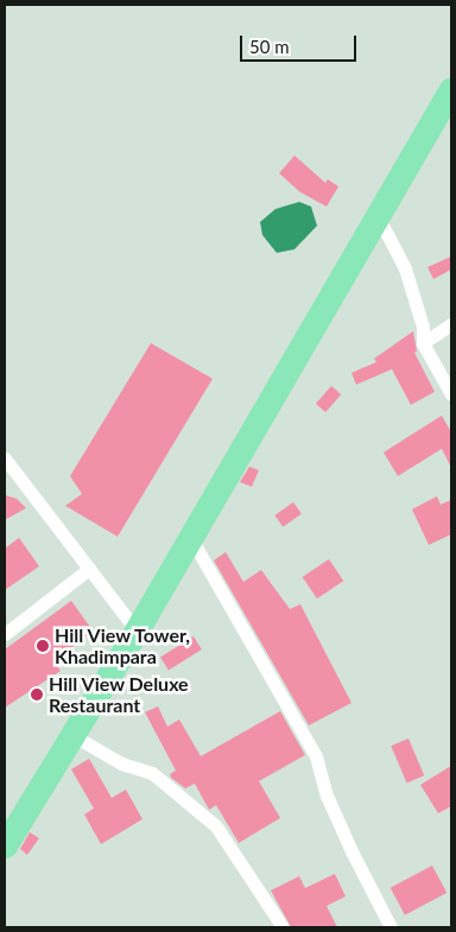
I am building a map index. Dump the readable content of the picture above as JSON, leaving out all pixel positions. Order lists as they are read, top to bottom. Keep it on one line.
{"places":["Hill View Tower, Khadimpara","Hill View Deluxe Restaurant"],"scale_bar":"50 m"}
